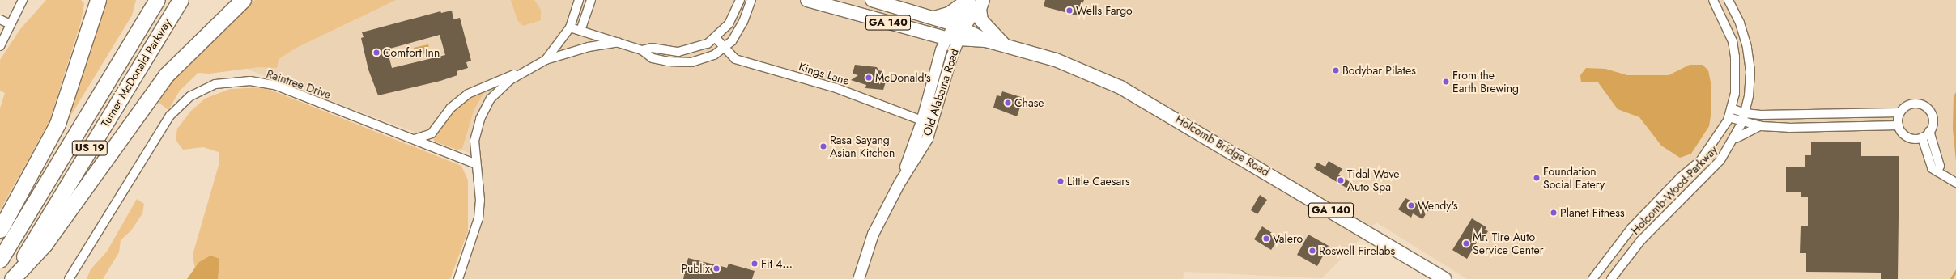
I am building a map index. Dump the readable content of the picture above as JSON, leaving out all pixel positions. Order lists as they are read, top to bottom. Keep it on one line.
{"streets":{"highway":["Turner McDonald Parkway","US 19"],"main road":["GA 140","Old Alabama Road","Holcomb Bridge Road"],"street":["Kings Lane","Raintree Drive","Holcomb Wood Parkway"]},"crossings":[["Kings Lane","Old Alabama Road"],["Old Alabama Road","Holcomb Bridge Road"]],"places":["Wells Fargo","Comfort Inn","Bodybar Pilates","McDonald's","From the Earth Brewing","Chase","Rasa Sayang Asian Kitchen","Foundation Social Eatery","Tidal Wave Auto Spa","Little Caesars","Wendy's","Planet Fitness","Valero","Mr. Tire Auto Service Center","Roswell Firelabs","Fit 4...","Publix"]}
